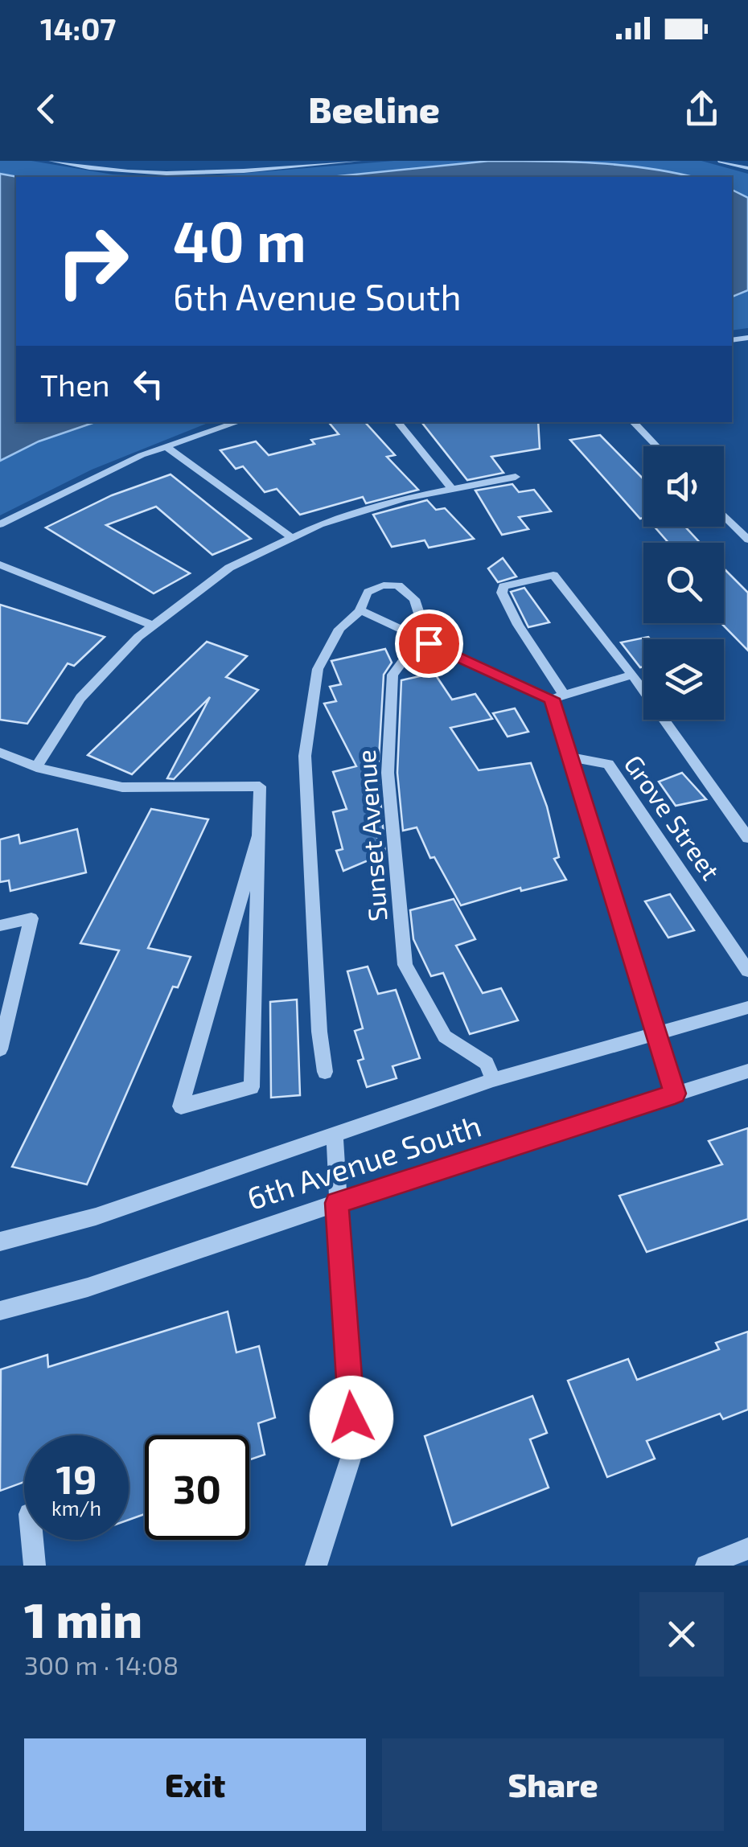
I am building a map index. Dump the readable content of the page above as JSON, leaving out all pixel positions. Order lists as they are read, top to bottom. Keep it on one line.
{"streets":{"street":["Grove Street","Sunset Avenue","6th Avenue South"]},"crossings":[["Sunset Avenue","6th Avenue South"]],"page":{"status":"14:07","header":"Beeline","turn":["40 m","6th Avenue South"],"then":"Then","speed":"19 km/h","limit":"30","heading":["1 min","300 m · 14:08"],"buttons":["Exit","Share"]}}
